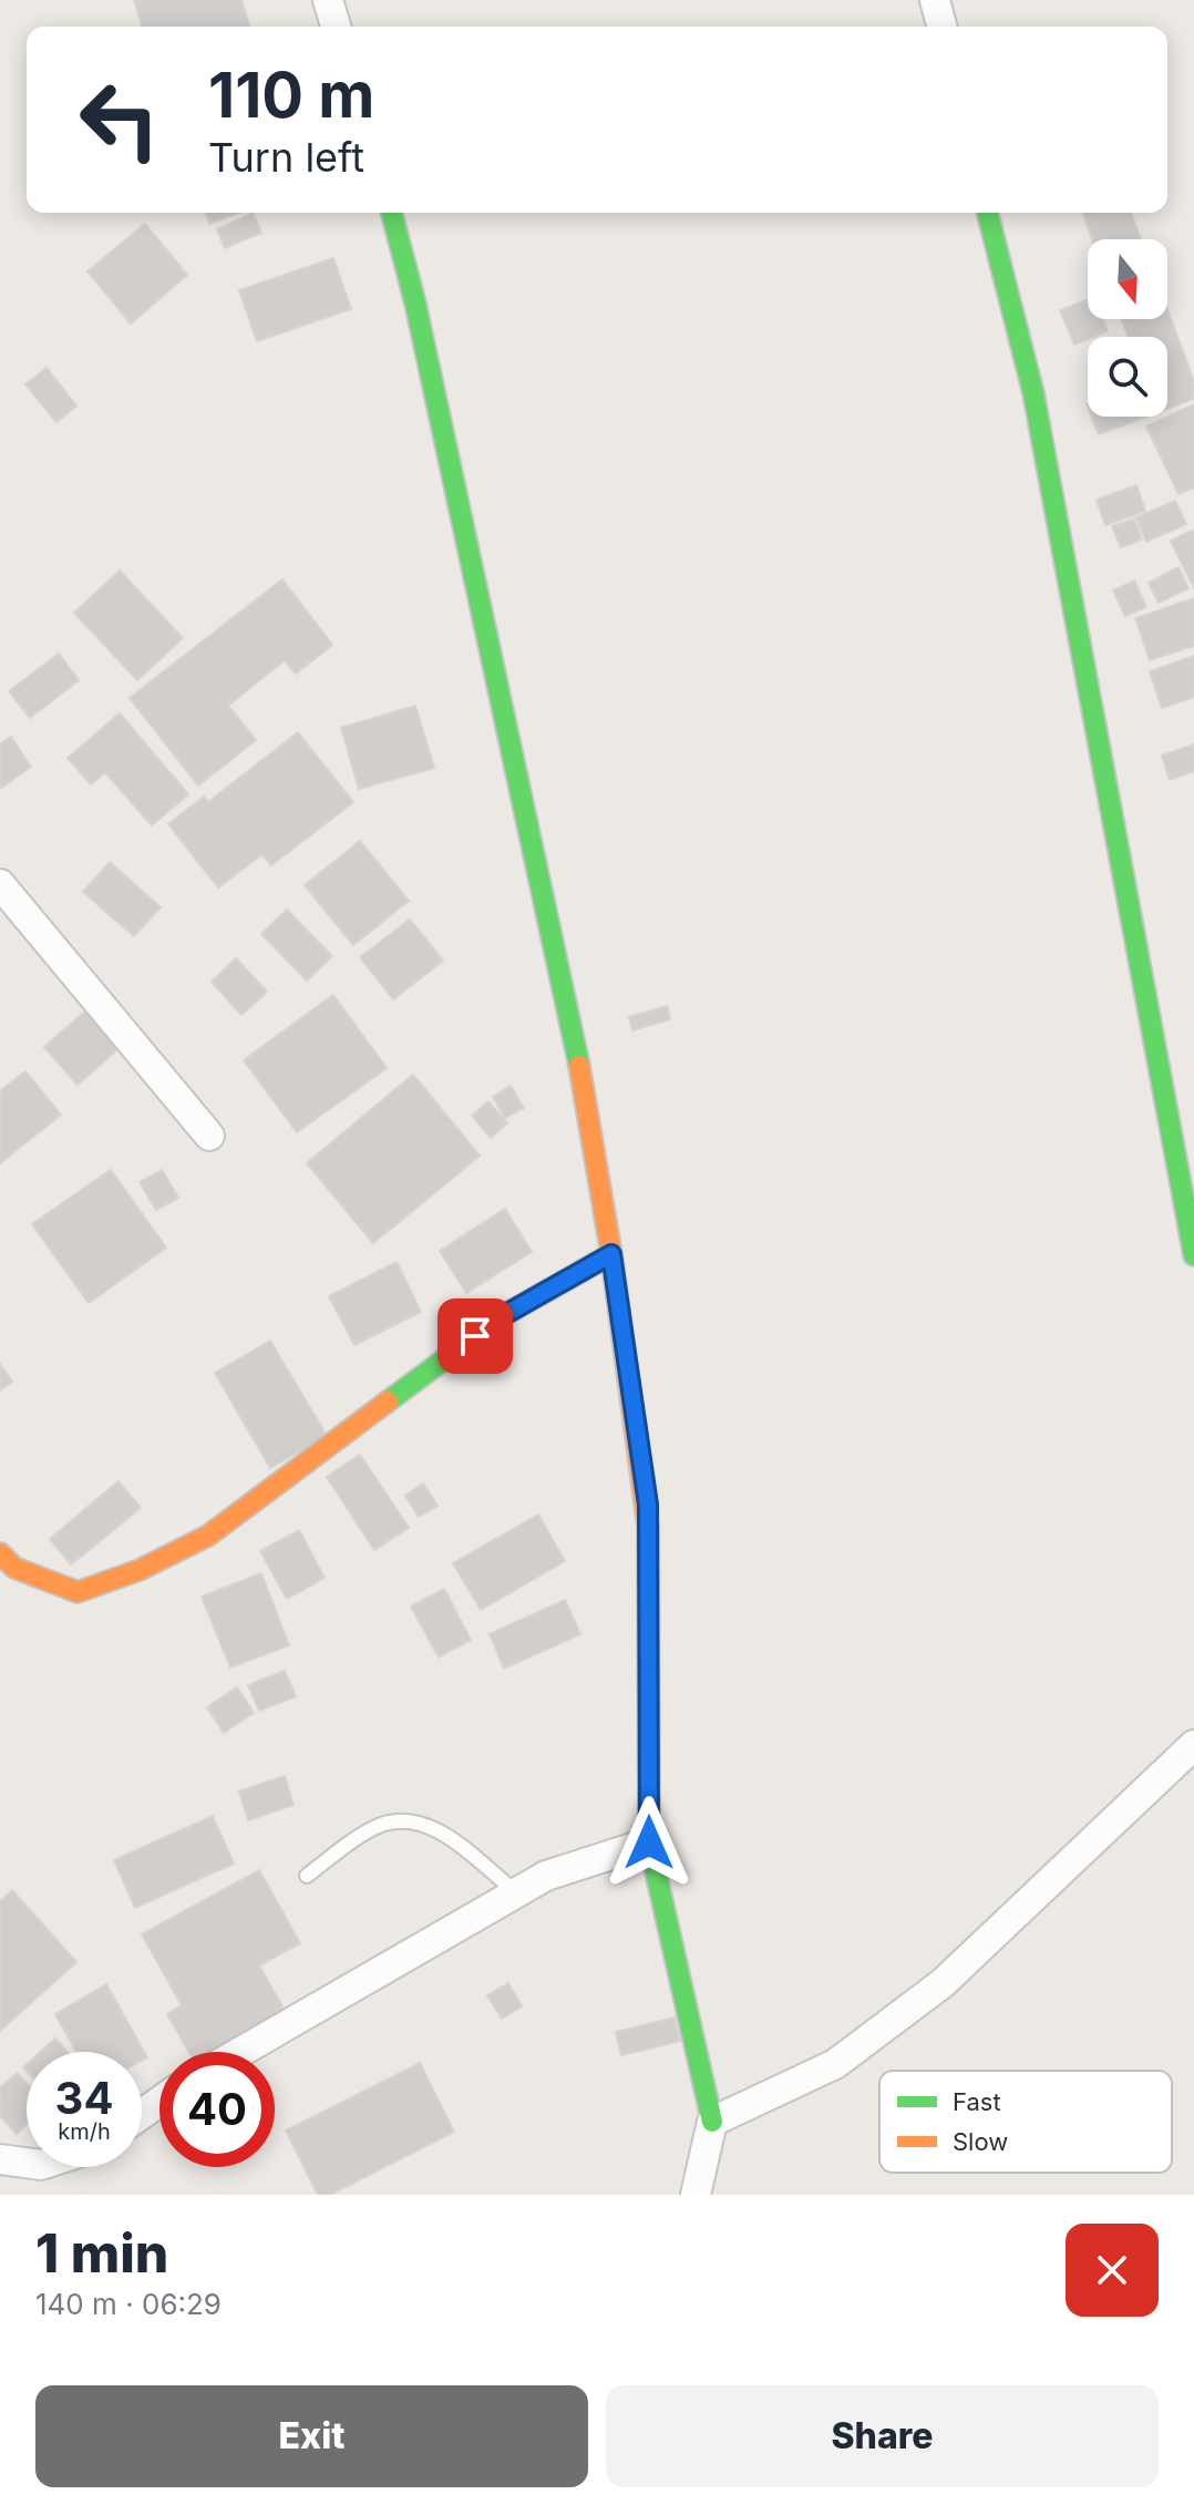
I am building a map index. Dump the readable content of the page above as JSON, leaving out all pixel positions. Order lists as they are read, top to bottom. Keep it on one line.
{"legend":["Fast","Slow"],"north":"bottom","page":{"turn":["110 m","Turn left"],"speed":"34 km/h","limit":"40","heading":["1 min","140 m · 06:29"],"buttons":["Exit","Share"]}}
